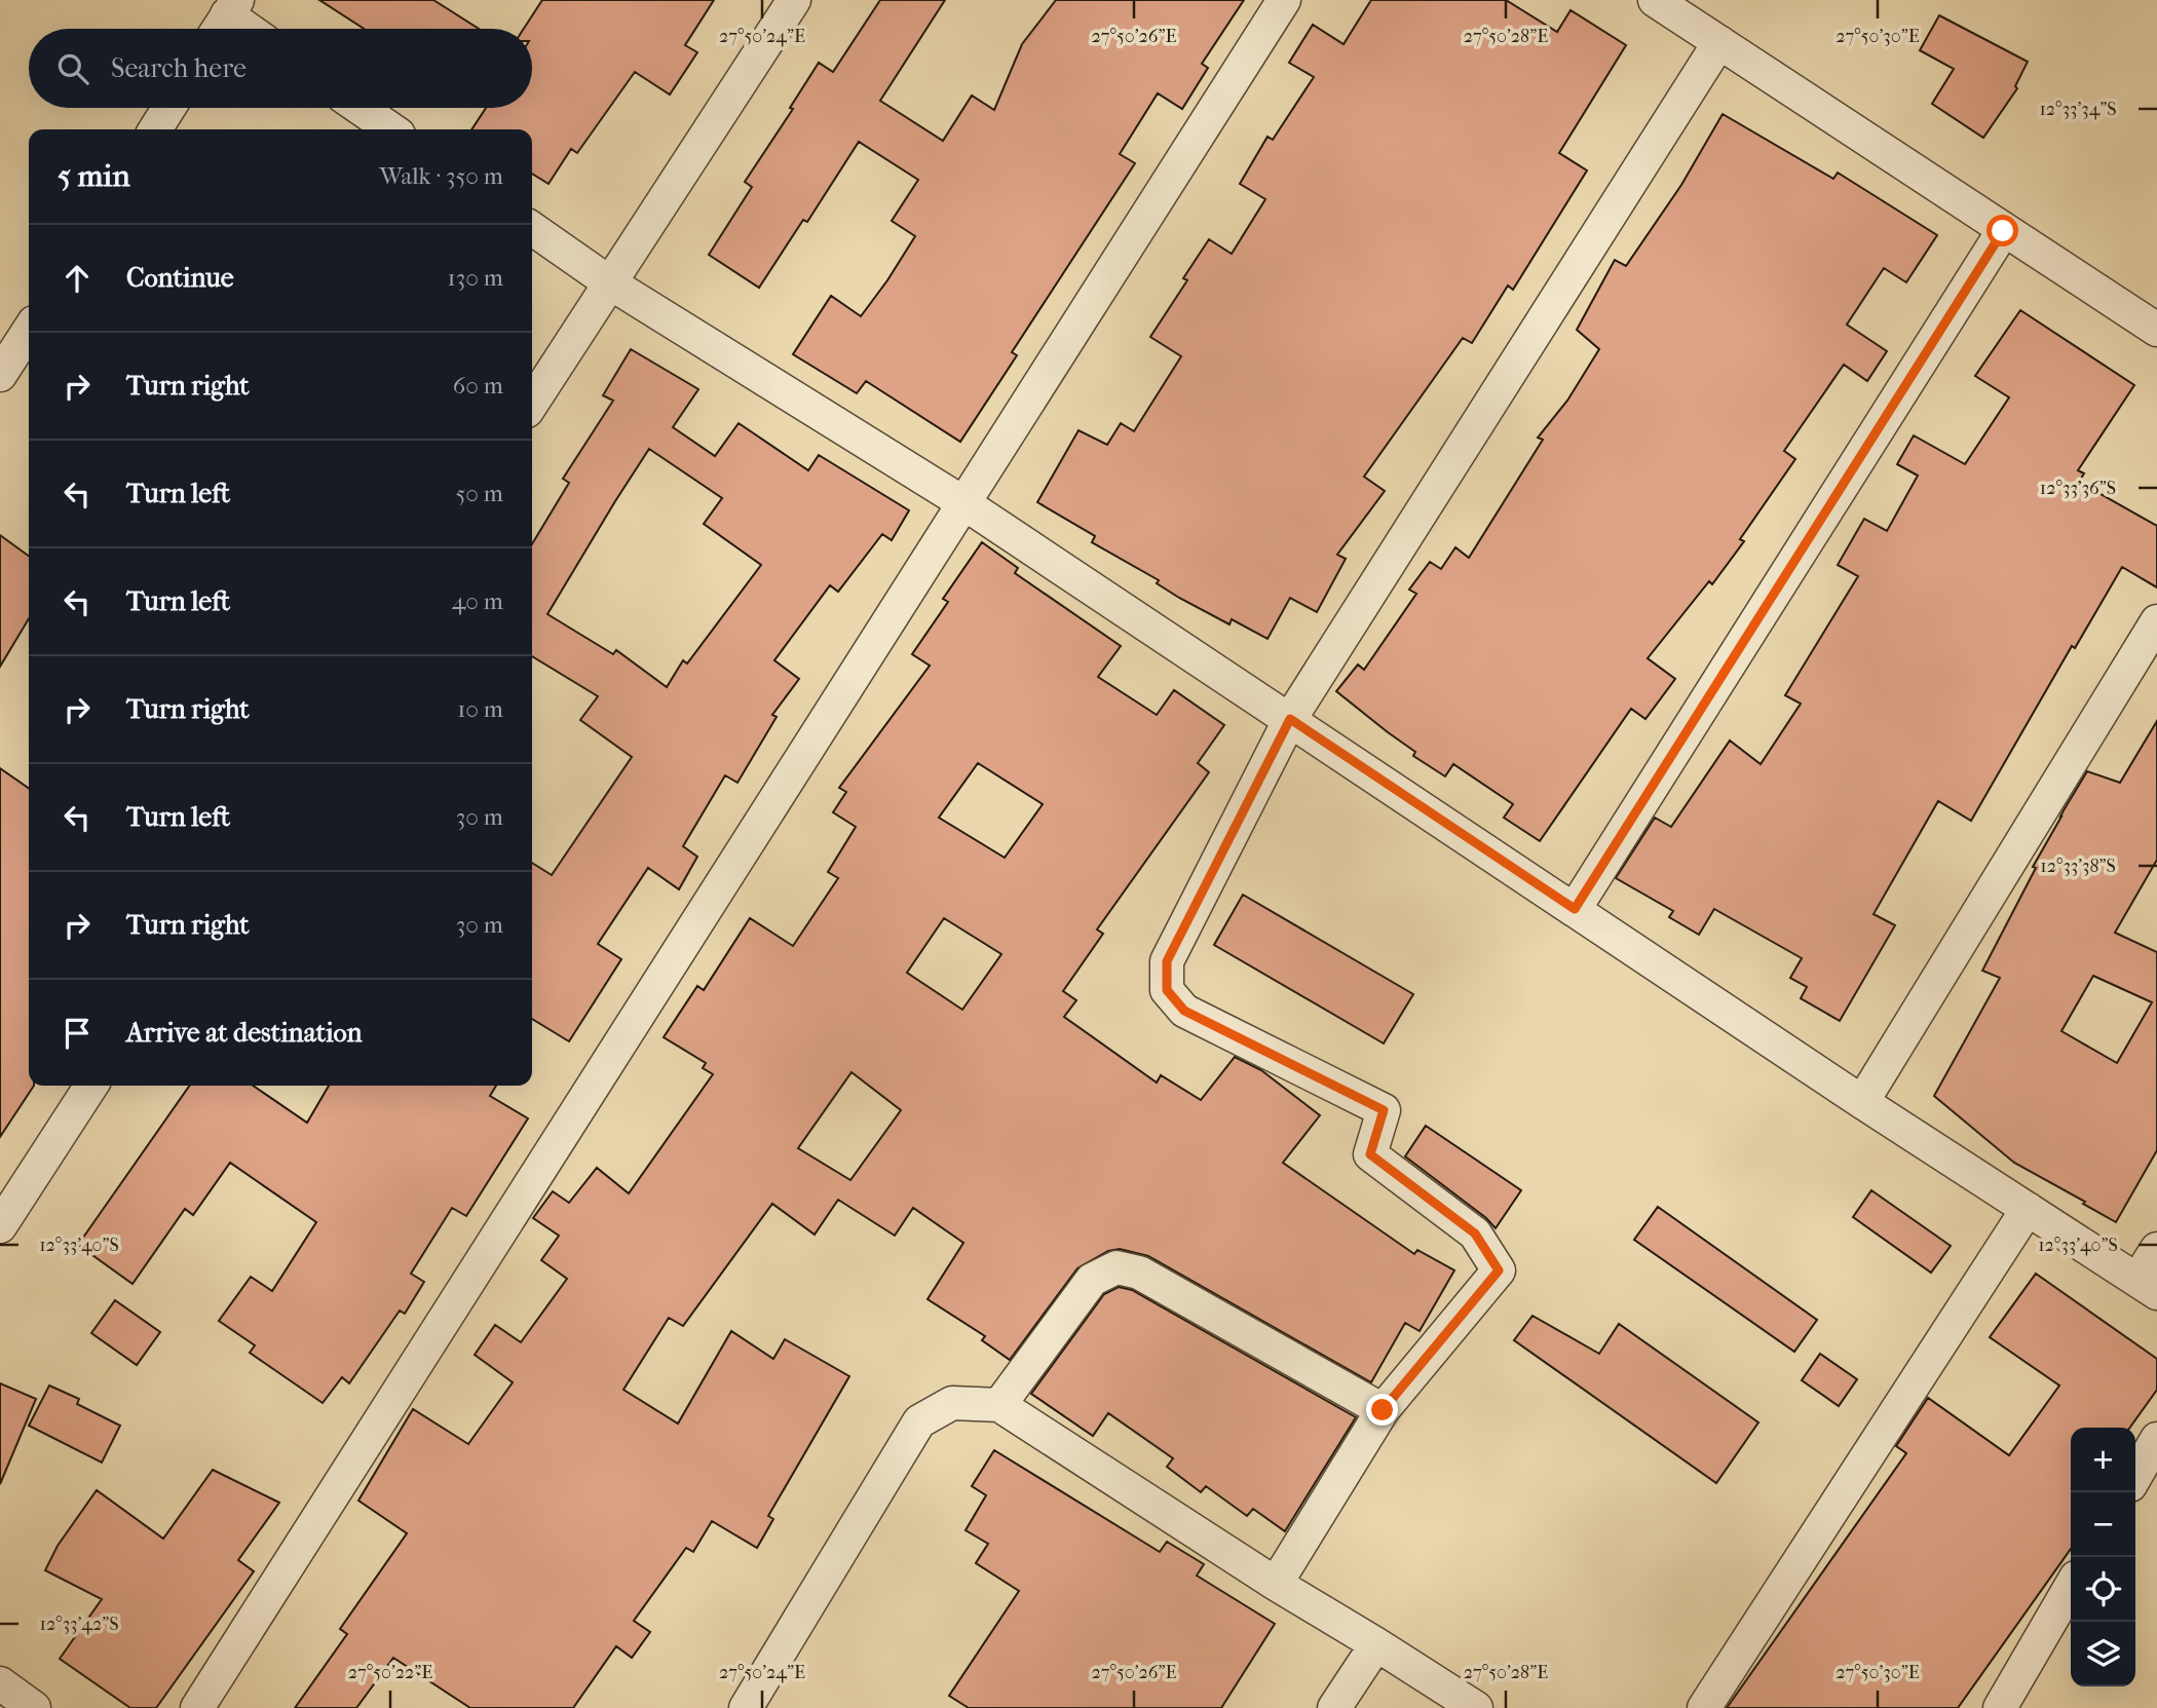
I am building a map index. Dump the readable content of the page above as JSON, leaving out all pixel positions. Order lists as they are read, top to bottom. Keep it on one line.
{"page":{"search":"Search here","heading":["5 min","Walk · 350 m"],"list":[["Continue","130 m"],["Turn right","60 m"],["Turn left","50 m"],["Turn left","40 m"],["Turn right","10 m"],["Turn left","30 m"],["Turn right","30 m"],"Arrive at destination"],"map_buttons":["+","−"]},"coordinates":["27°50'24\"E","27°50'26\"E","27°50'28\"E","27°50'30\"E","12°33'34\"S","12°33'36\"S","12°33'38\"S","12°33'40\"S","12°33'42\"S","27°50'22\"E"]}
